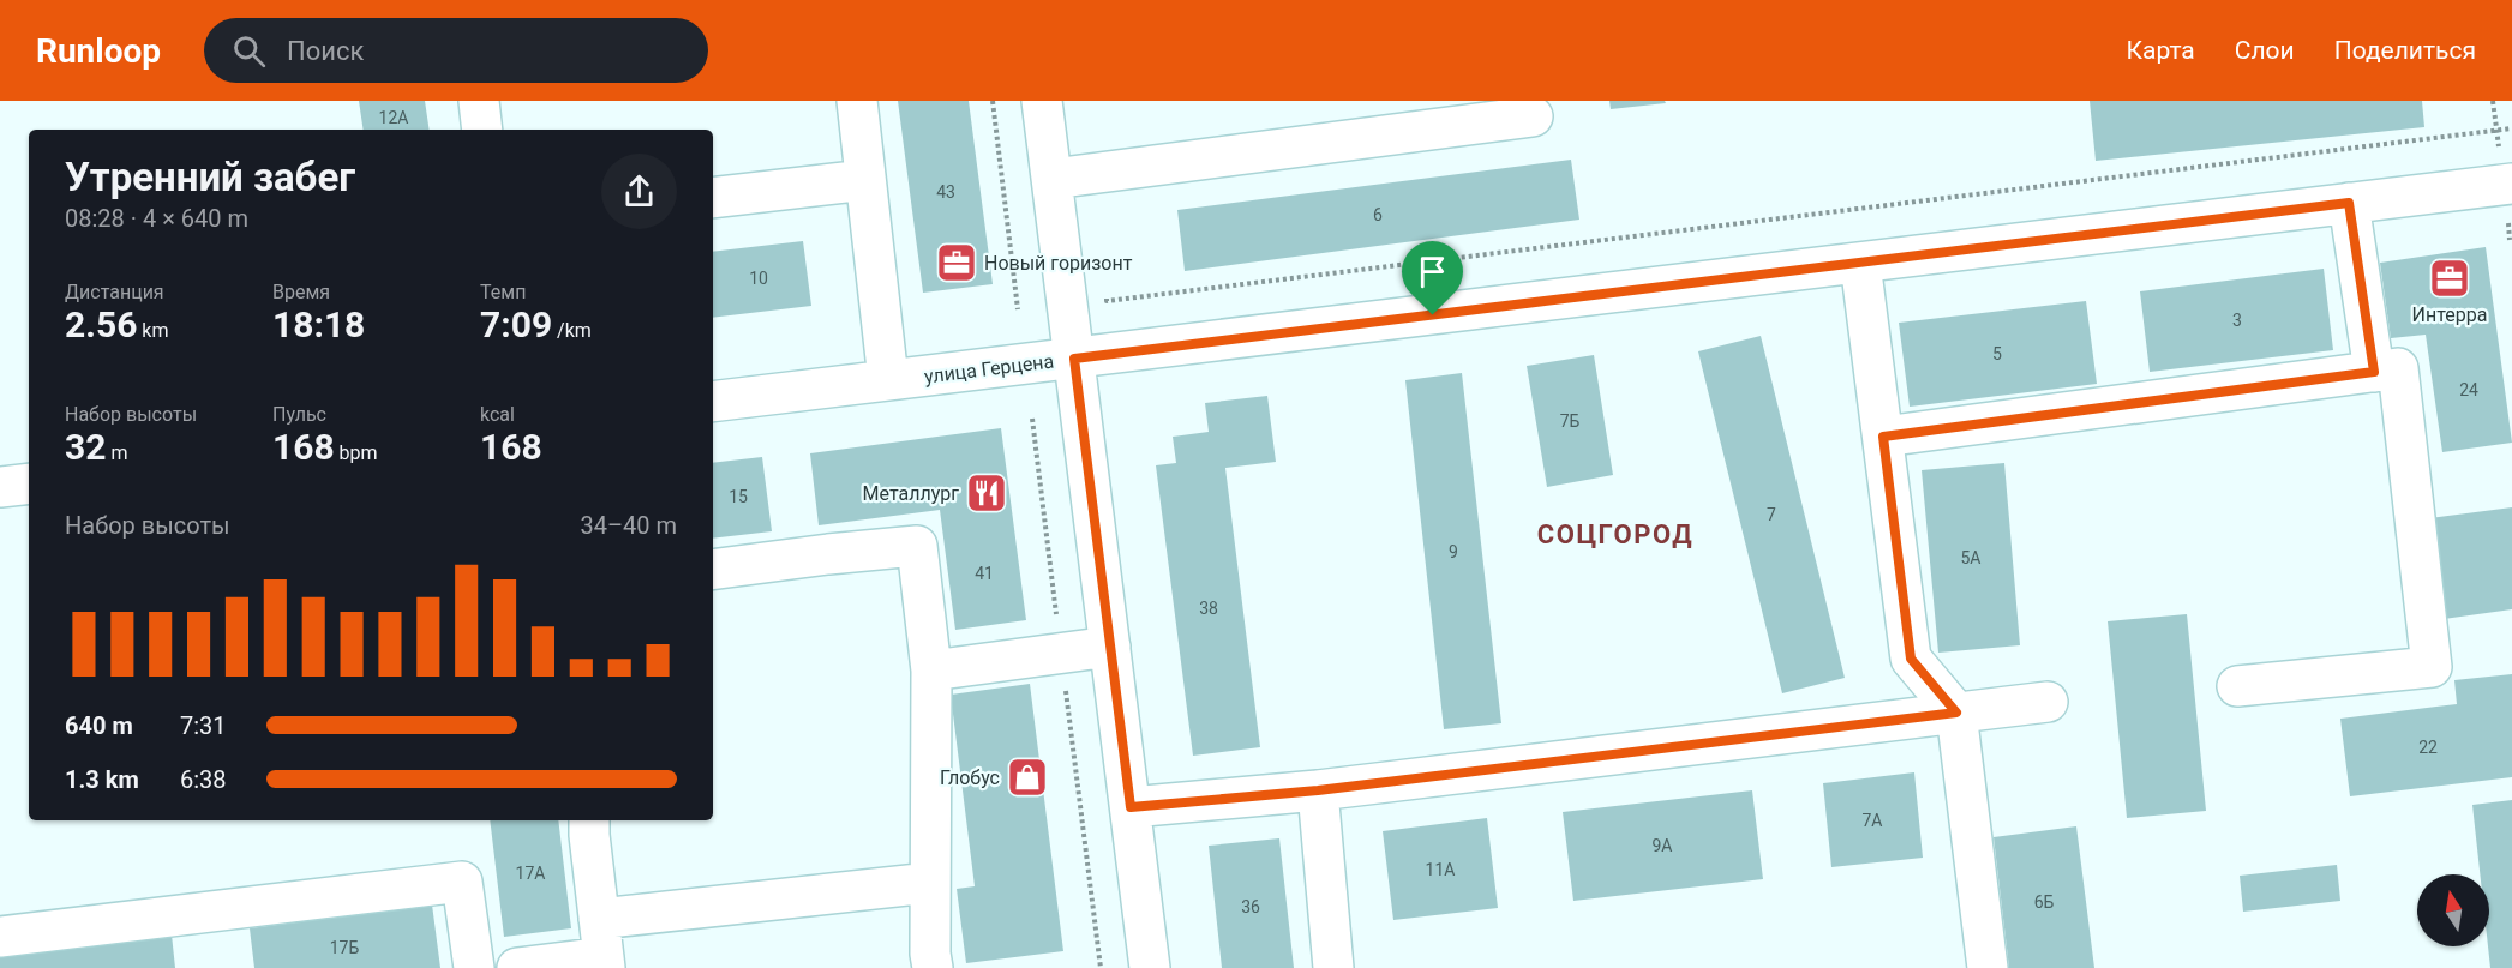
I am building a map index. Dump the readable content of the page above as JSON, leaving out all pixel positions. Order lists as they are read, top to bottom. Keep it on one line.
{"streets":{"street":["улица Герцена"]},"districts":["СОЦГОРОД"],"places":{"office":["Новый горизонт","Интерра"],"restaurant":["Металлург"],"shop":["Глобус"]},"house_numbers":["12А","43","6","10","3","5","24","7Б","15","7","9","5А","41","38","22","7А","9А","11А","17А","6Б","36","17Б"],"north":"top","page":{"header":"Runloop","search":"Поиск","nav":["Карта","Слои","Поделиться"],"heading":["Утренний забег","08:28 · 4 × 640 m"],"stats":[["Дистанция","2.56 km"],["Время","18:18"],["Темп","7:09 /km"],["Набор высоты","32 m"],["Пульс","168 bpm"],["kcal","168"]],"chart":["Набор высоты","34–40 m"],"list":[{"name":"640 m","note":"7:31"},{"name":"1.3 km","note":"6:38"}]}}
